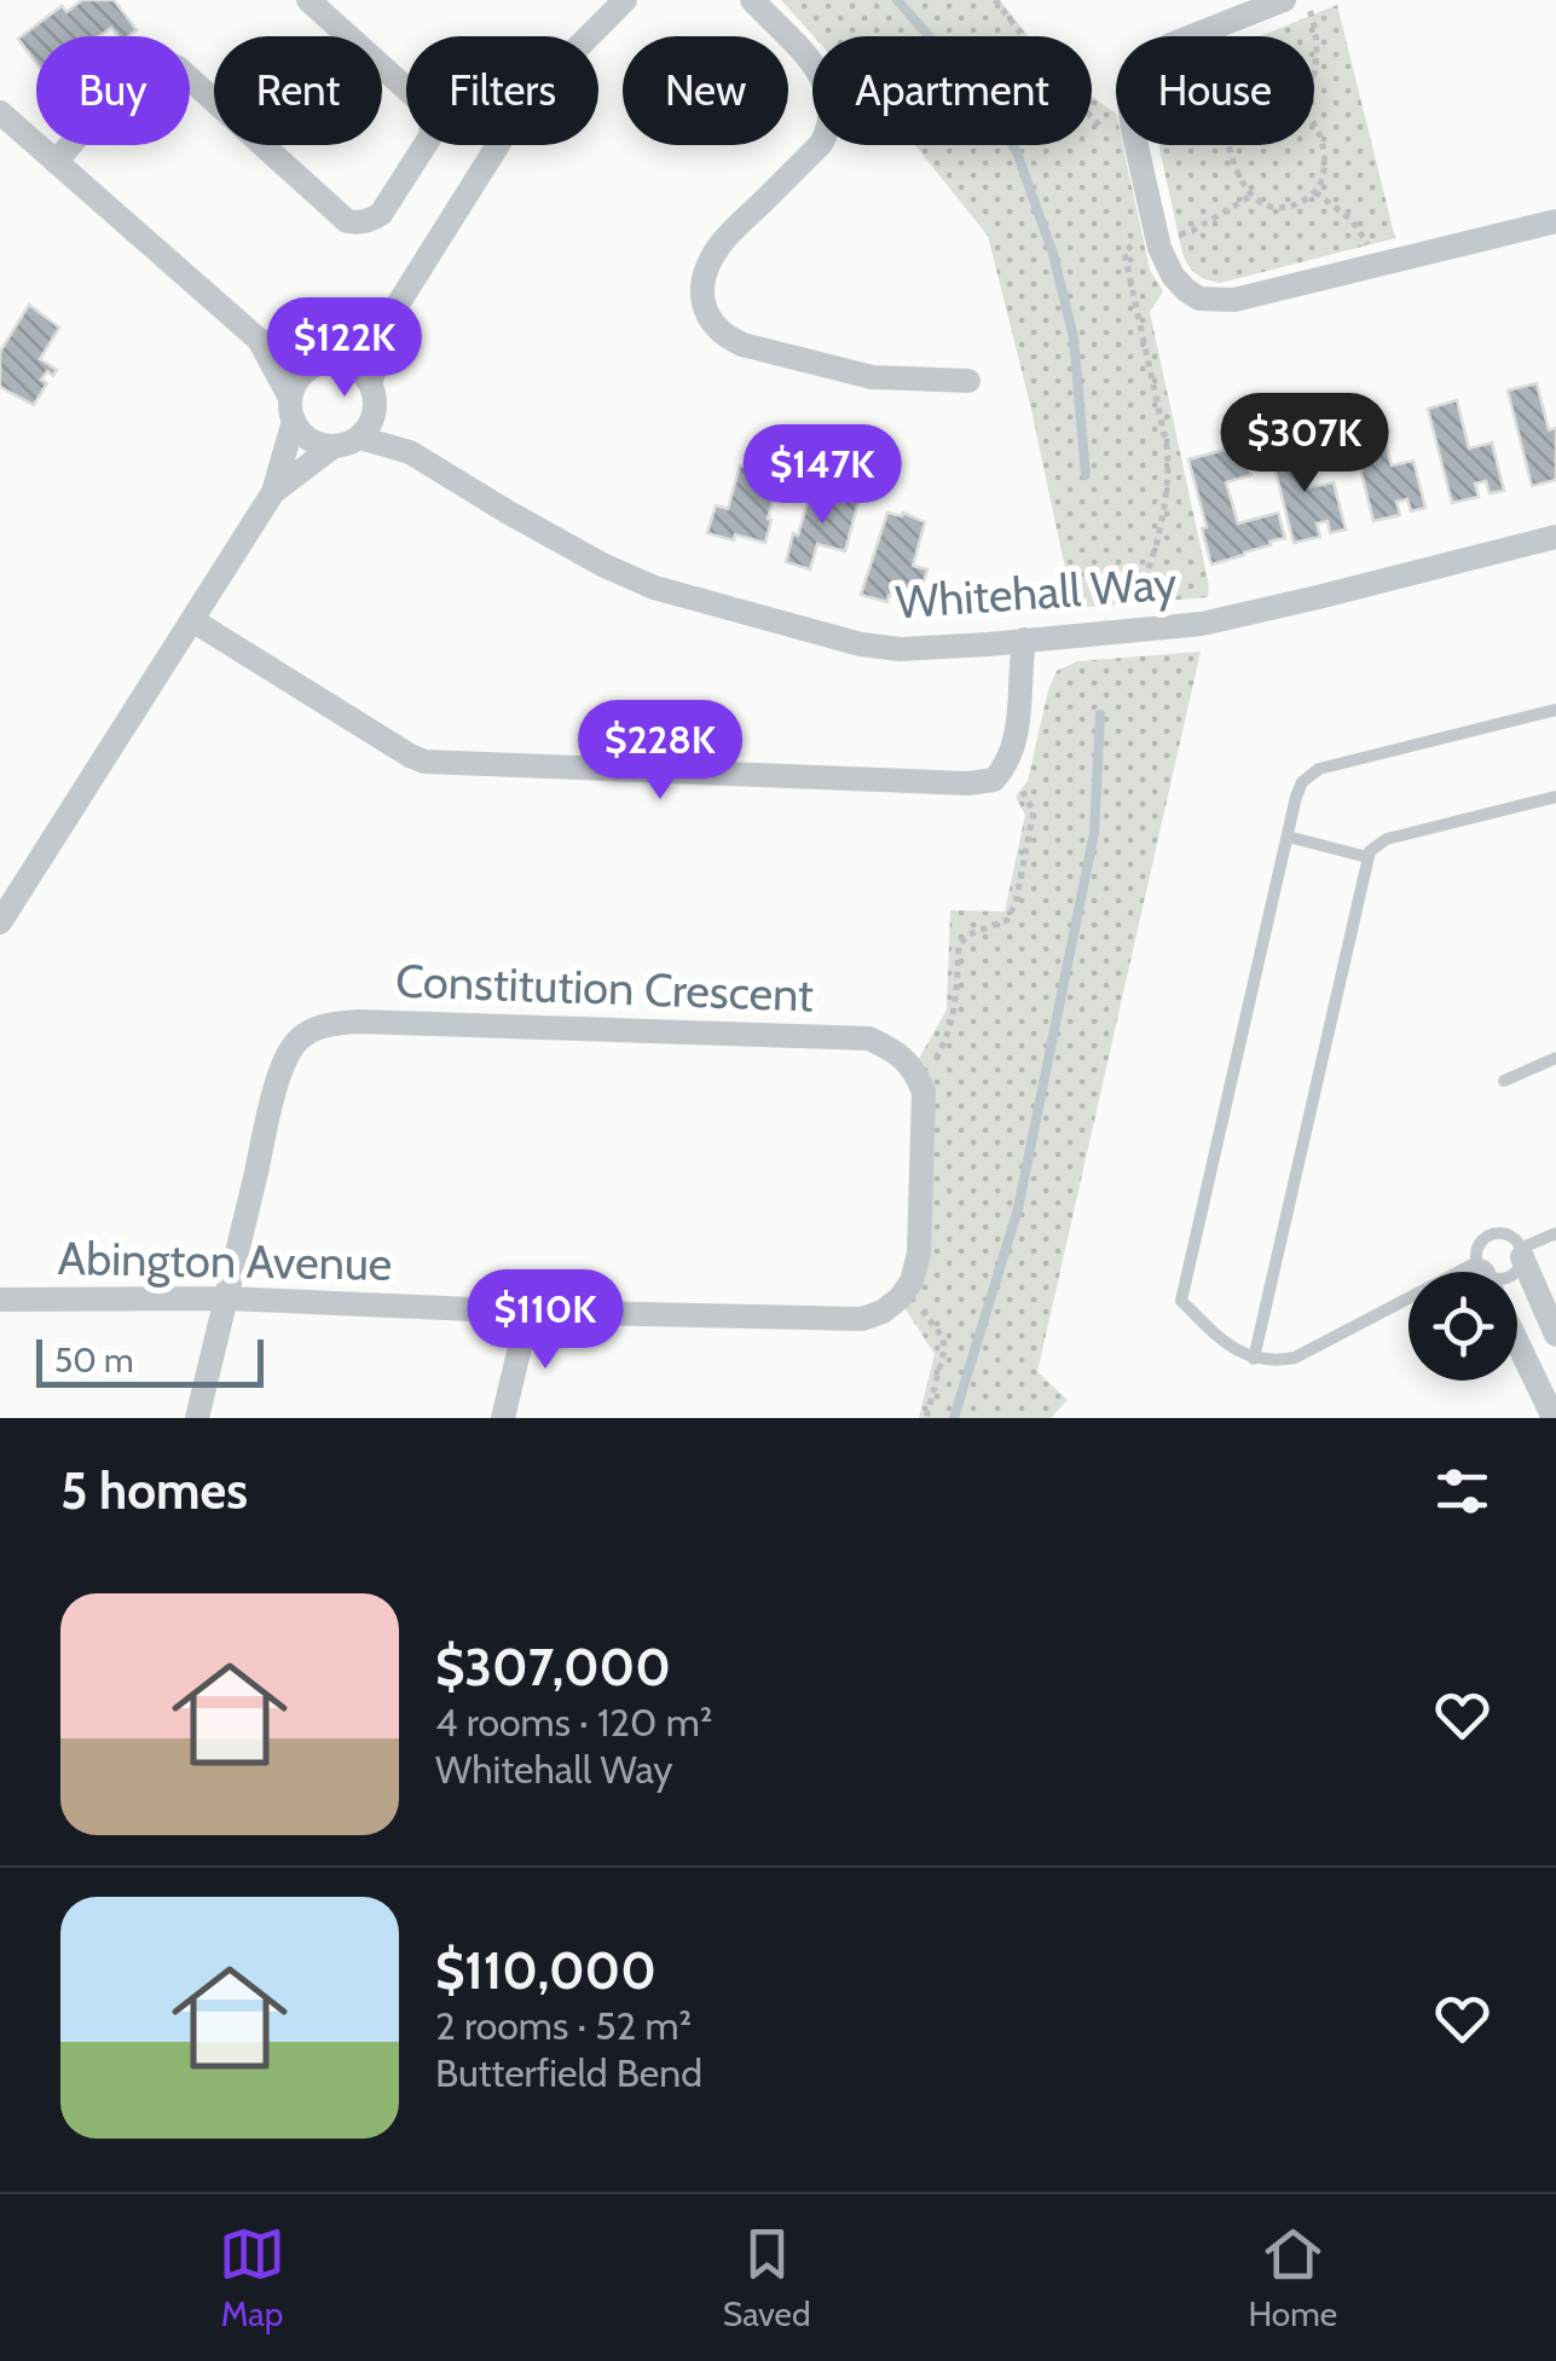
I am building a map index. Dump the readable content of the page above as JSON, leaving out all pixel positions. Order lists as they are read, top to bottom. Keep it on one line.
{"streets":{"street":["Whitehall Way","Constitution Crescent","Abington Avenue"]},"crossings":[["Constitution Crescent","Abington Avenue"]],"scale_bar":"50 m","page":{"chip":["Buy","Rent","Filters","New","Apartment","House"],"price":["$122K","$307K","$147K","$228K","$110K"],"scale":"50 m","heading":"5 homes","list":[{"name":"$307,000","note":"4 rooms · 120 m² · Whitehall Way"},{"name":"$110,000","note":"2 rooms · 52 m² · Butterfield Bend"}],"tabs":["Map","Saved","Home"]}}
